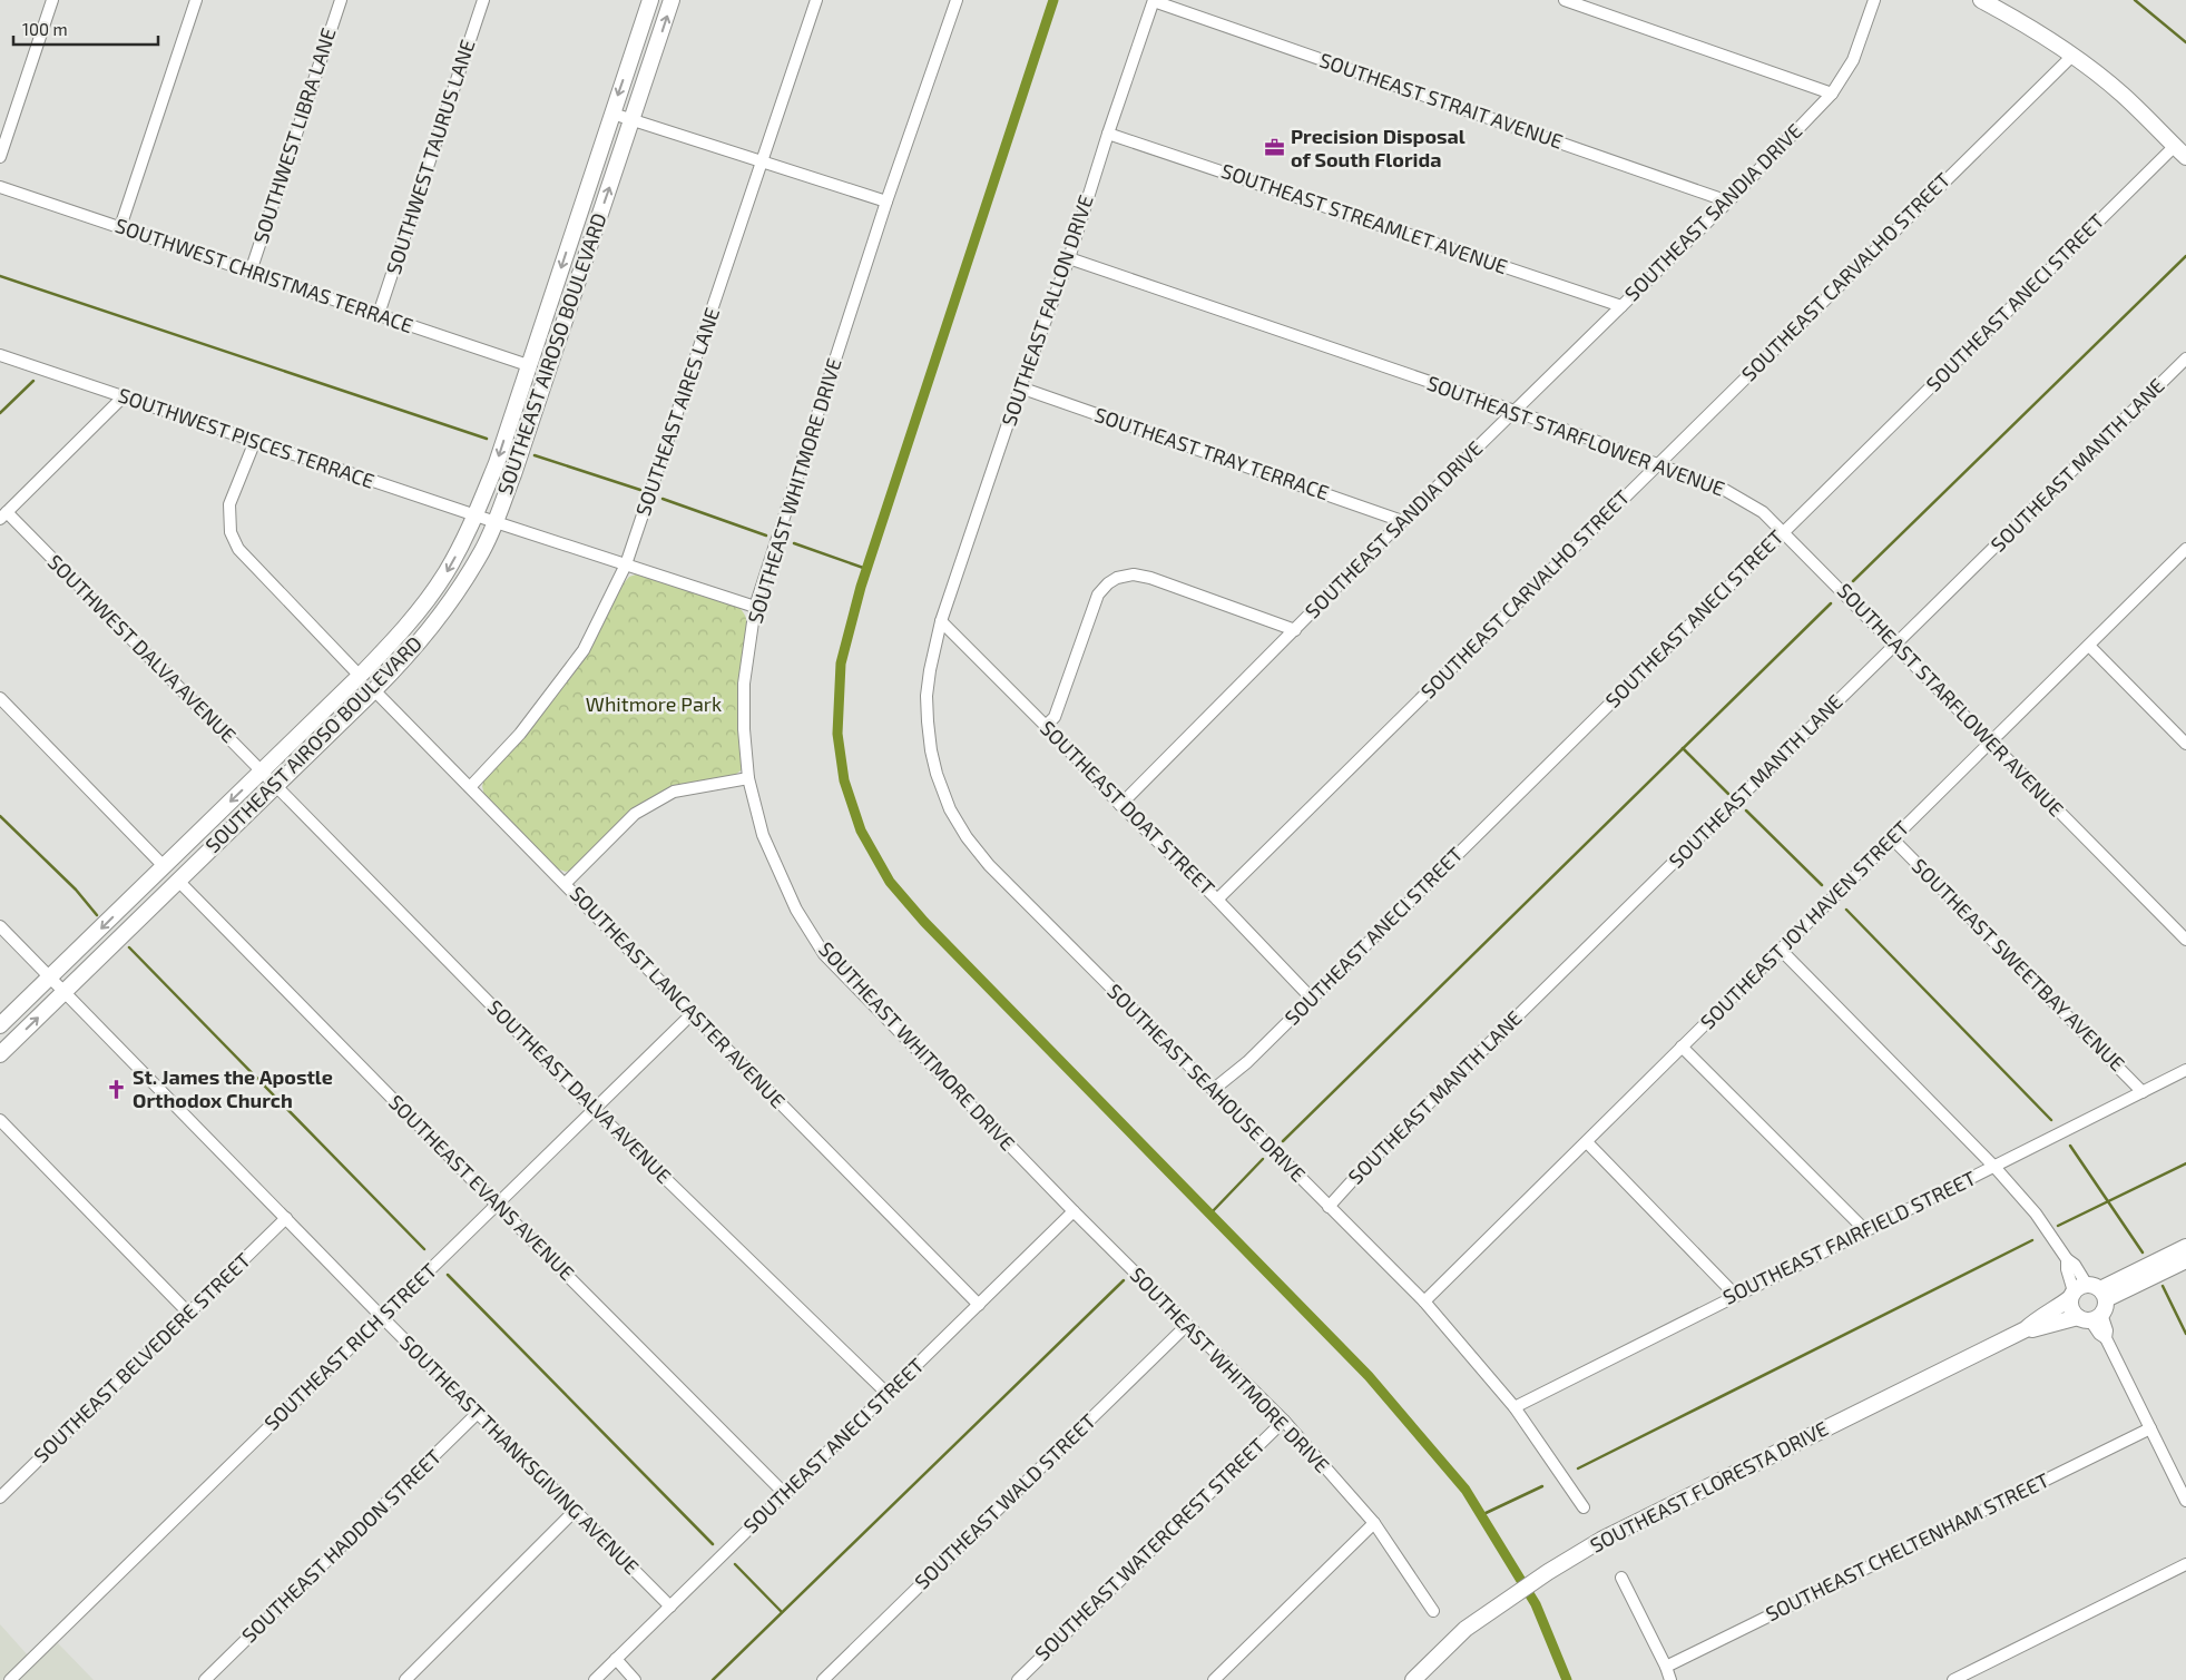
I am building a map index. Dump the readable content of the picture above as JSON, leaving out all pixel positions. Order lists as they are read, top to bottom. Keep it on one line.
{"streets":{"main road":["SOUTHEAST AIROSO BOULEVARD","SOUTHEAST FLORESTA DRIVE"],"street":["SOUTHEAST STRAIT AVENUE","SOUTHWEST LIBRA LANE","SOUTHWEST TAURUS LANE","SOUTHEAST SANDIA DRIVE","SOUTHEAST STREAMLET AVENUE","SOUTHWEST CHRISTMAS TERRACE","SOUTHEAST CARVALHO STREET","SOUTHEAST ANECI STREET","SOUTHEAST FALLON DRIVE","SOUTHEAST AIRES LANE","SOUTHEAST STARFLOWER AVENUE","SOUTHWEST PISCES TERRACE","SOUTHEAST TRAY TERRACE","SOUTHEAST MANTH LANE","SOUTHEAST WHITMORE DRIVE","SOUTHWEST DALVA AVENUE","SOUTHEAST DOAT STREET","SOUTHEAST JOY HAVEN STREET","SOUTHEAST SWEETBAY AVENUE","SOUTHEAST LANCASTER AVENUE","SOUTHEAST SEAHOUSE DRIVE","SOUTHEAST DALVA AVENUE","SOUTHEAST EVANS AVENUE","SOUTHEAST FAIRFIELD STREET","SOUTHEAST RICH STREET","SOUTHEAST BELVEDERE STREET","SOUTHEAST THANKSGIVING AVENUE","SOUTHEAST WALD STREET","SOUTHEAST HADDON STREET","SOUTHEAST CHELTENHAM STREET","SOUTHEAST WATERCREST STREET"]},"crossings":[["SOUTHEAST STRAIT AVENUE","SOUTHEAST SANDIA DRIVE"],["SOUTHEAST STRAIT AVENUE","SOUTHEAST FALLON DRIVE"],["SOUTHWEST LIBRA LANE","SOUTHWEST CHRISTMAS TERRACE"],["SOUTHWEST TAURUS LANE","SOUTHWEST CHRISTMAS TERRACE"],["SOUTHEAST SANDIA DRIVE","SOUTHEAST STREAMLET AVENUE"],["SOUTHEAST SANDIA DRIVE","SOUTHEAST STARFLOWER AVENUE"],["SOUTHEAST SANDIA DRIVE","SOUTHEAST TRAY TERRACE"],["SOUTHEAST SANDIA DRIVE","SOUTHEAST DOAT STREET"],["SOUTHEAST STREAMLET AVENUE","SOUTHEAST FALLON DRIVE"],["SOUTHWEST CHRISTMAS TERRACE","SOUTHEAST AIROSO BOULEVARD"],["SOUTHEAST CARVALHO STREET","SOUTHEAST STARFLOWER AVENUE"],["SOUTHEAST CARVALHO STREET","SOUTHEAST DOAT STREET"],["SOUTHEAST ANECI STREET","SOUTHEAST STARFLOWER AVENUE"],["SOUTHEAST ANECI STREET","SOUTHEAST WHITMORE DRIVE"],["SOUTHEAST ANECI STREET","SOUTHEAST DOAT STREET"],["SOUTHEAST ANECI STREET","SOUTHEAST LANCASTER AVENUE"],["SOUTHEAST ANECI STREET","SOUTHEAST SEAHOUSE DRIVE"],["SOUTHEAST ANECI STREET","SOUTHEAST DALVA AVENUE"],["SOUTHEAST ANECI STREET","SOUTHEAST EVANS AVENUE"],["SOUTHEAST ANECI STREET","SOUTHEAST THANKSGIVING AVENUE"],["SOUTHEAST FALLON DRIVE","SOUTHEAST STARFLOWER AVENUE"],["SOUTHEAST FALLON DRIVE","SOUTHEAST TRAY TERRACE"],["SOUTHEAST FALLON DRIVE","SOUTHEAST DOAT STREET"],["SOUTHEAST FALLON DRIVE","SOUTHEAST SEAHOUSE DRIVE"],["SOUTHEAST AIROSO BOULEVARD","SOUTHWEST PISCES TERRACE"],["SOUTHEAST AIROSO BOULEVARD","SOUTHWEST DALVA AVENUE"],["SOUTHEAST AIROSO BOULEVARD","SOUTHEAST LANCASTER AVENUE"],["SOUTHEAST AIROSO BOULEVARD","SOUTHEAST DALVA AVENUE"],["SOUTHEAST AIROSO BOULEVARD","SOUTHEAST EVANS AVENUE"],["SOUTHEAST AIROSO BOULEVARD","SOUTHEAST THANKSGIVING AVENUE"],["SOUTHEAST AIRES LANE","SOUTHWEST PISCES TERRACE"],["SOUTHEAST AIRES LANE","SOUTHEAST LANCASTER AVENUE"],["SOUTHEAST STARFLOWER AVENUE","SOUTHEAST MANTH LANE"],["SOUTHEAST STARFLOWER AVENUE","SOUTHEAST JOY HAVEN STREET"],["SOUTHWEST PISCES TERRACE","SOUTHEAST WHITMORE DRIVE"],["SOUTHEAST MANTH LANE","SOUTHEAST SEAHOUSE DRIVE"],["SOUTHEAST WHITMORE DRIVE","SOUTHEAST WALD STREET"],["SOUTHEAST WHITMORE DRIVE","SOUTHEAST WATERCREST STREET"],["SOUTHWEST DALVA AVENUE","SOUTHEAST DALVA AVENUE"],["SOUTHEAST DOAT STREET","SOUTHEAST SEAHOUSE DRIVE"],["SOUTHEAST JOY HAVEN STREET","SOUTHEAST SWEETBAY AVENUE"],["SOUTHEAST JOY HAVEN STREET","SOUTHEAST SEAHOUSE DRIVE"],["SOUTHEAST SWEETBAY AVENUE","SOUTHEAST FAIRFIELD STREET"],["SOUTHEAST LANCASTER AVENUE","SOUTHEAST RICH STREET"],["SOUTHEAST SEAHOUSE DRIVE","SOUTHEAST FAIRFIELD STREET"],["SOUTHEAST DALVA AVENUE","SOUTHEAST RICH STREET"],["SOUTHEAST EVANS AVENUE","SOUTHEAST RICH STREET"],["SOUTHEAST RICH STREET","SOUTHEAST THANKSGIVING AVENUE"],["SOUTHEAST BELVEDERE STREET","SOUTHEAST THANKSGIVING AVENUE"],["SOUTHEAST THANKSGIVING AVENUE","SOUTHEAST HADDON STREET"]],"parks":["Whitmore Park"],"places":{"office":["Precision Disposal of South Florida"],"church":["St. James the Apostle Orthodox Church"]},"scale_bar":"100 m"}
